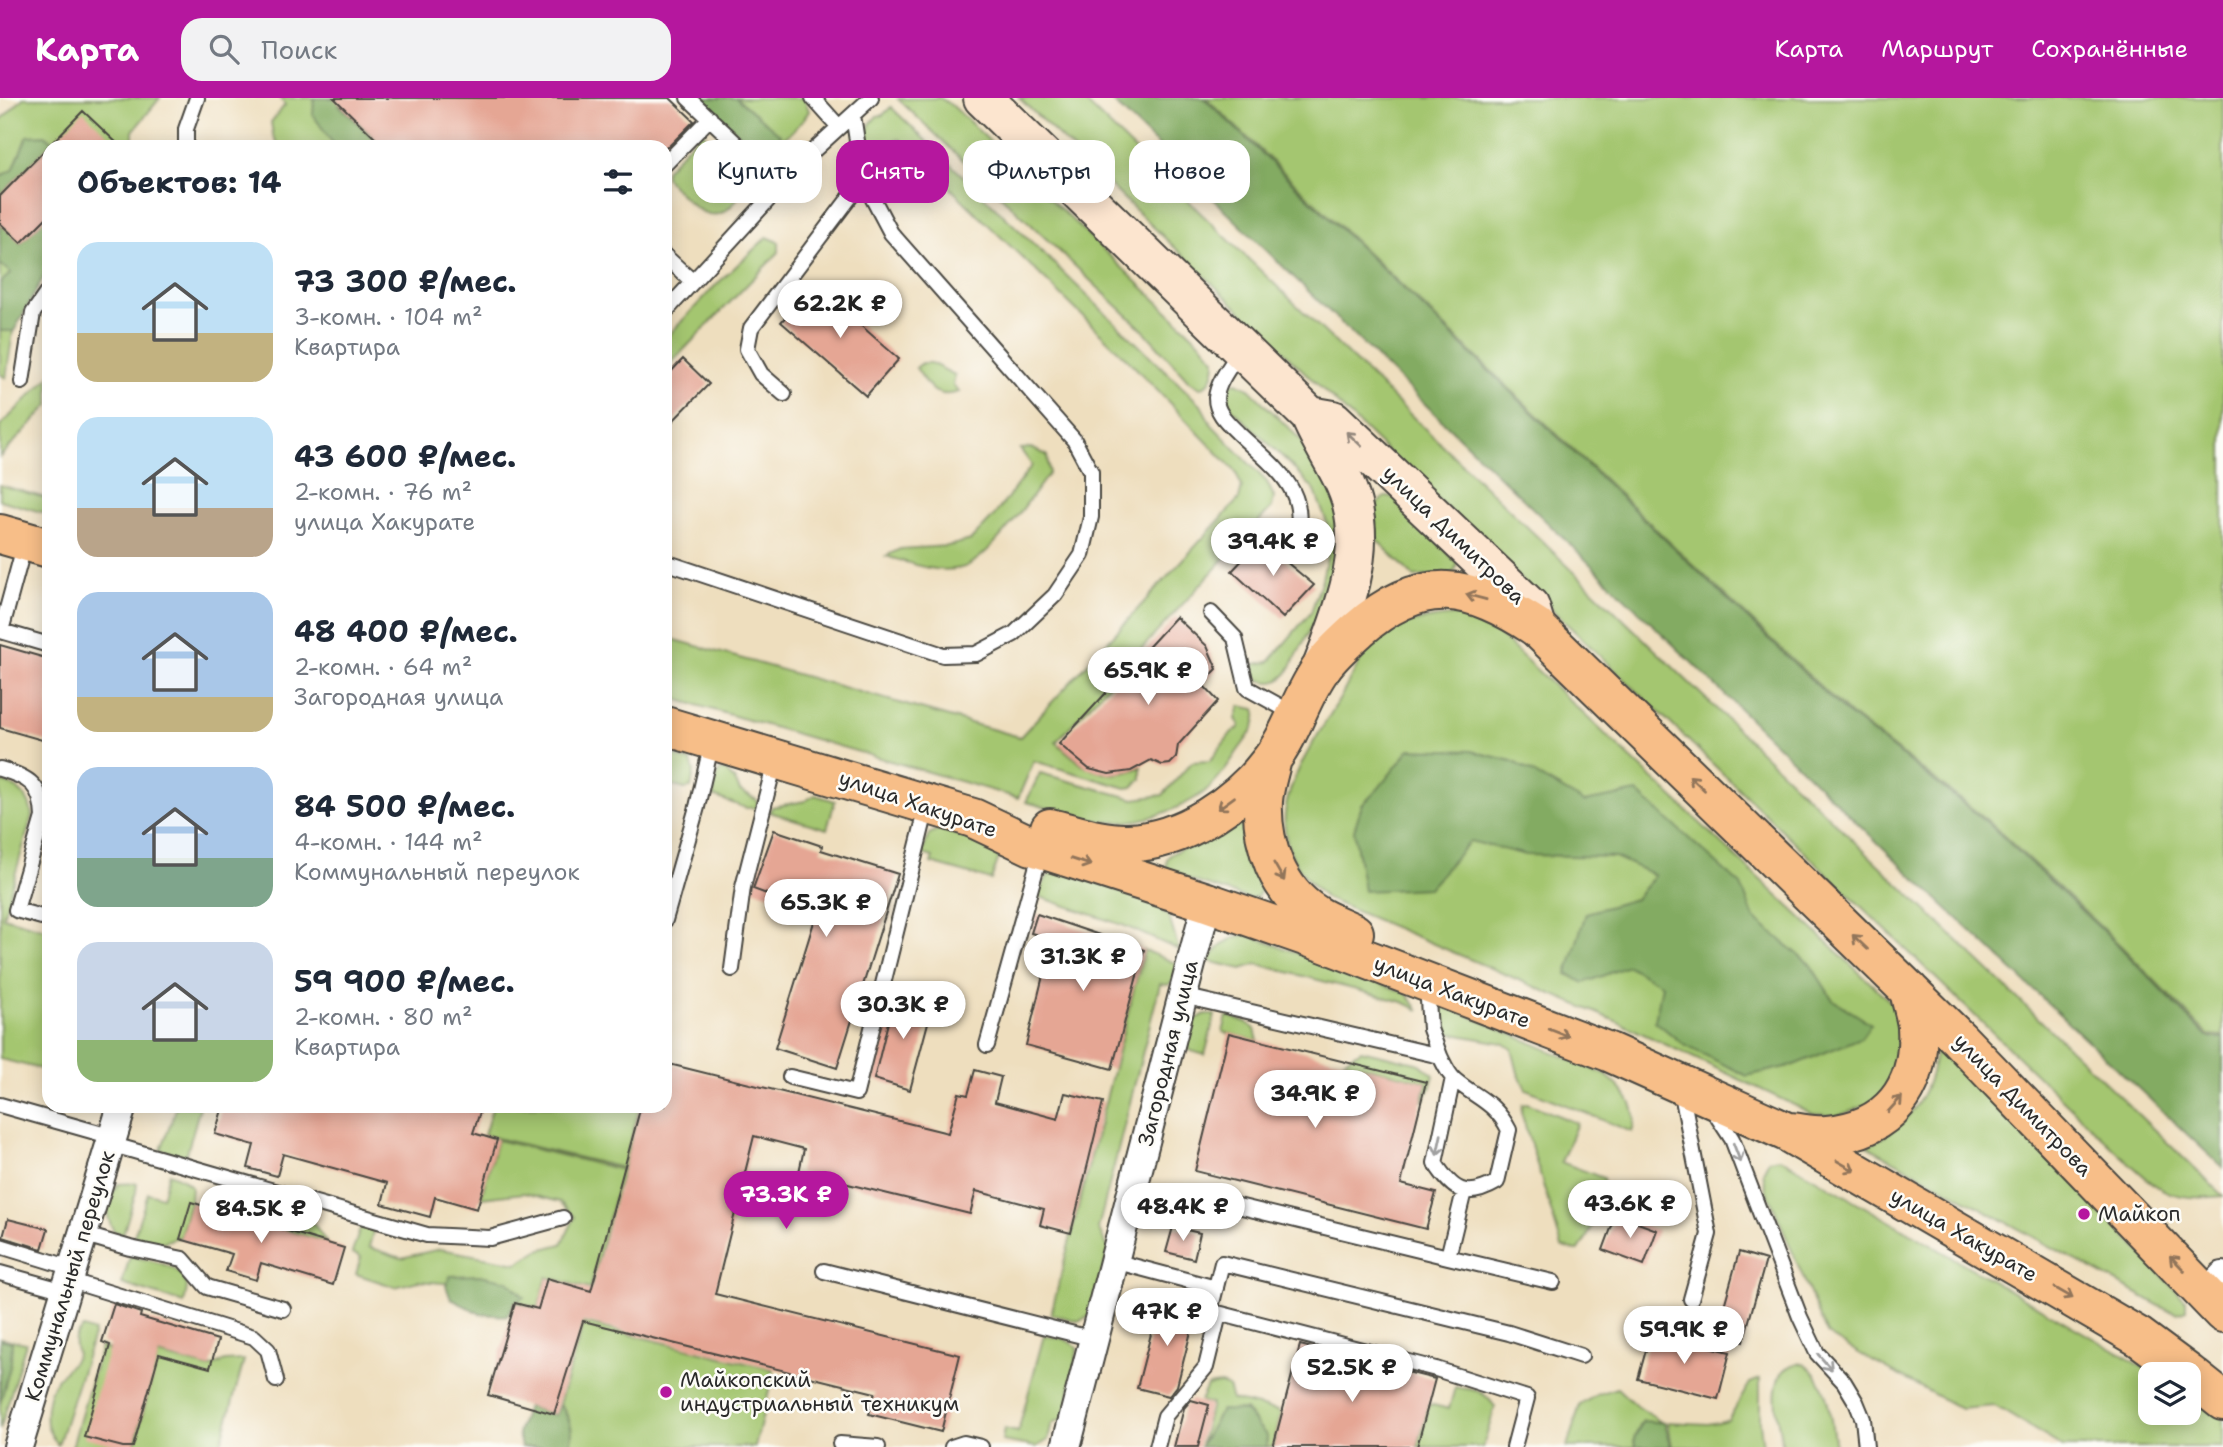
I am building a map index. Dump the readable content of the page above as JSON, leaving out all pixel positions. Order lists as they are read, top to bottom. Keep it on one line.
{"streets":{"main road":["улица Димитрова","улица Хакурате"],"street":["Загородная улица","Коммунальный переулок"]},"crossings":[["улица Хакурате","Загородная улица"]],"one_way":["улица Димитрова","улица Хакурате"],"places":["Майкоп","Майкопский индустриальный техникум"],"page":{"header":"Карта","search":"Поиск","nav":["Карта","Маршрут","Сохранённые"],"chip":["Купить","Снять","Фильтры","Новое"],"heading":"Объектов: 14","list":[{"name":"73 300 ₽/мес.","note":"3-комн. · 104 m² · Квартира"},{"name":"43 600 ₽/мес.","note":"2-комн. · 76 m² · улица Хакурате"},{"name":"48 400 ₽/мес.","note":"2-комн. · 64 m² · Загородная улица"},{"name":"84 500 ₽/мес.","note":"4-комн. · 144 m² · Коммунальный переулок"},{"name":"59 900 ₽/мес.","note":"2-комн. · 80 m² · Квартира"}],"price":["62.2K ₽","39.4K ₽","65.9K ₽","65.3K ₽","31.3K ₽","30.3K ₽","34.9K ₽","73.3K ₽","43.6K ₽","48.4K ₽","84.5K ₽","47K ₽","59.9K ₽","52.5K ₽"]}}
